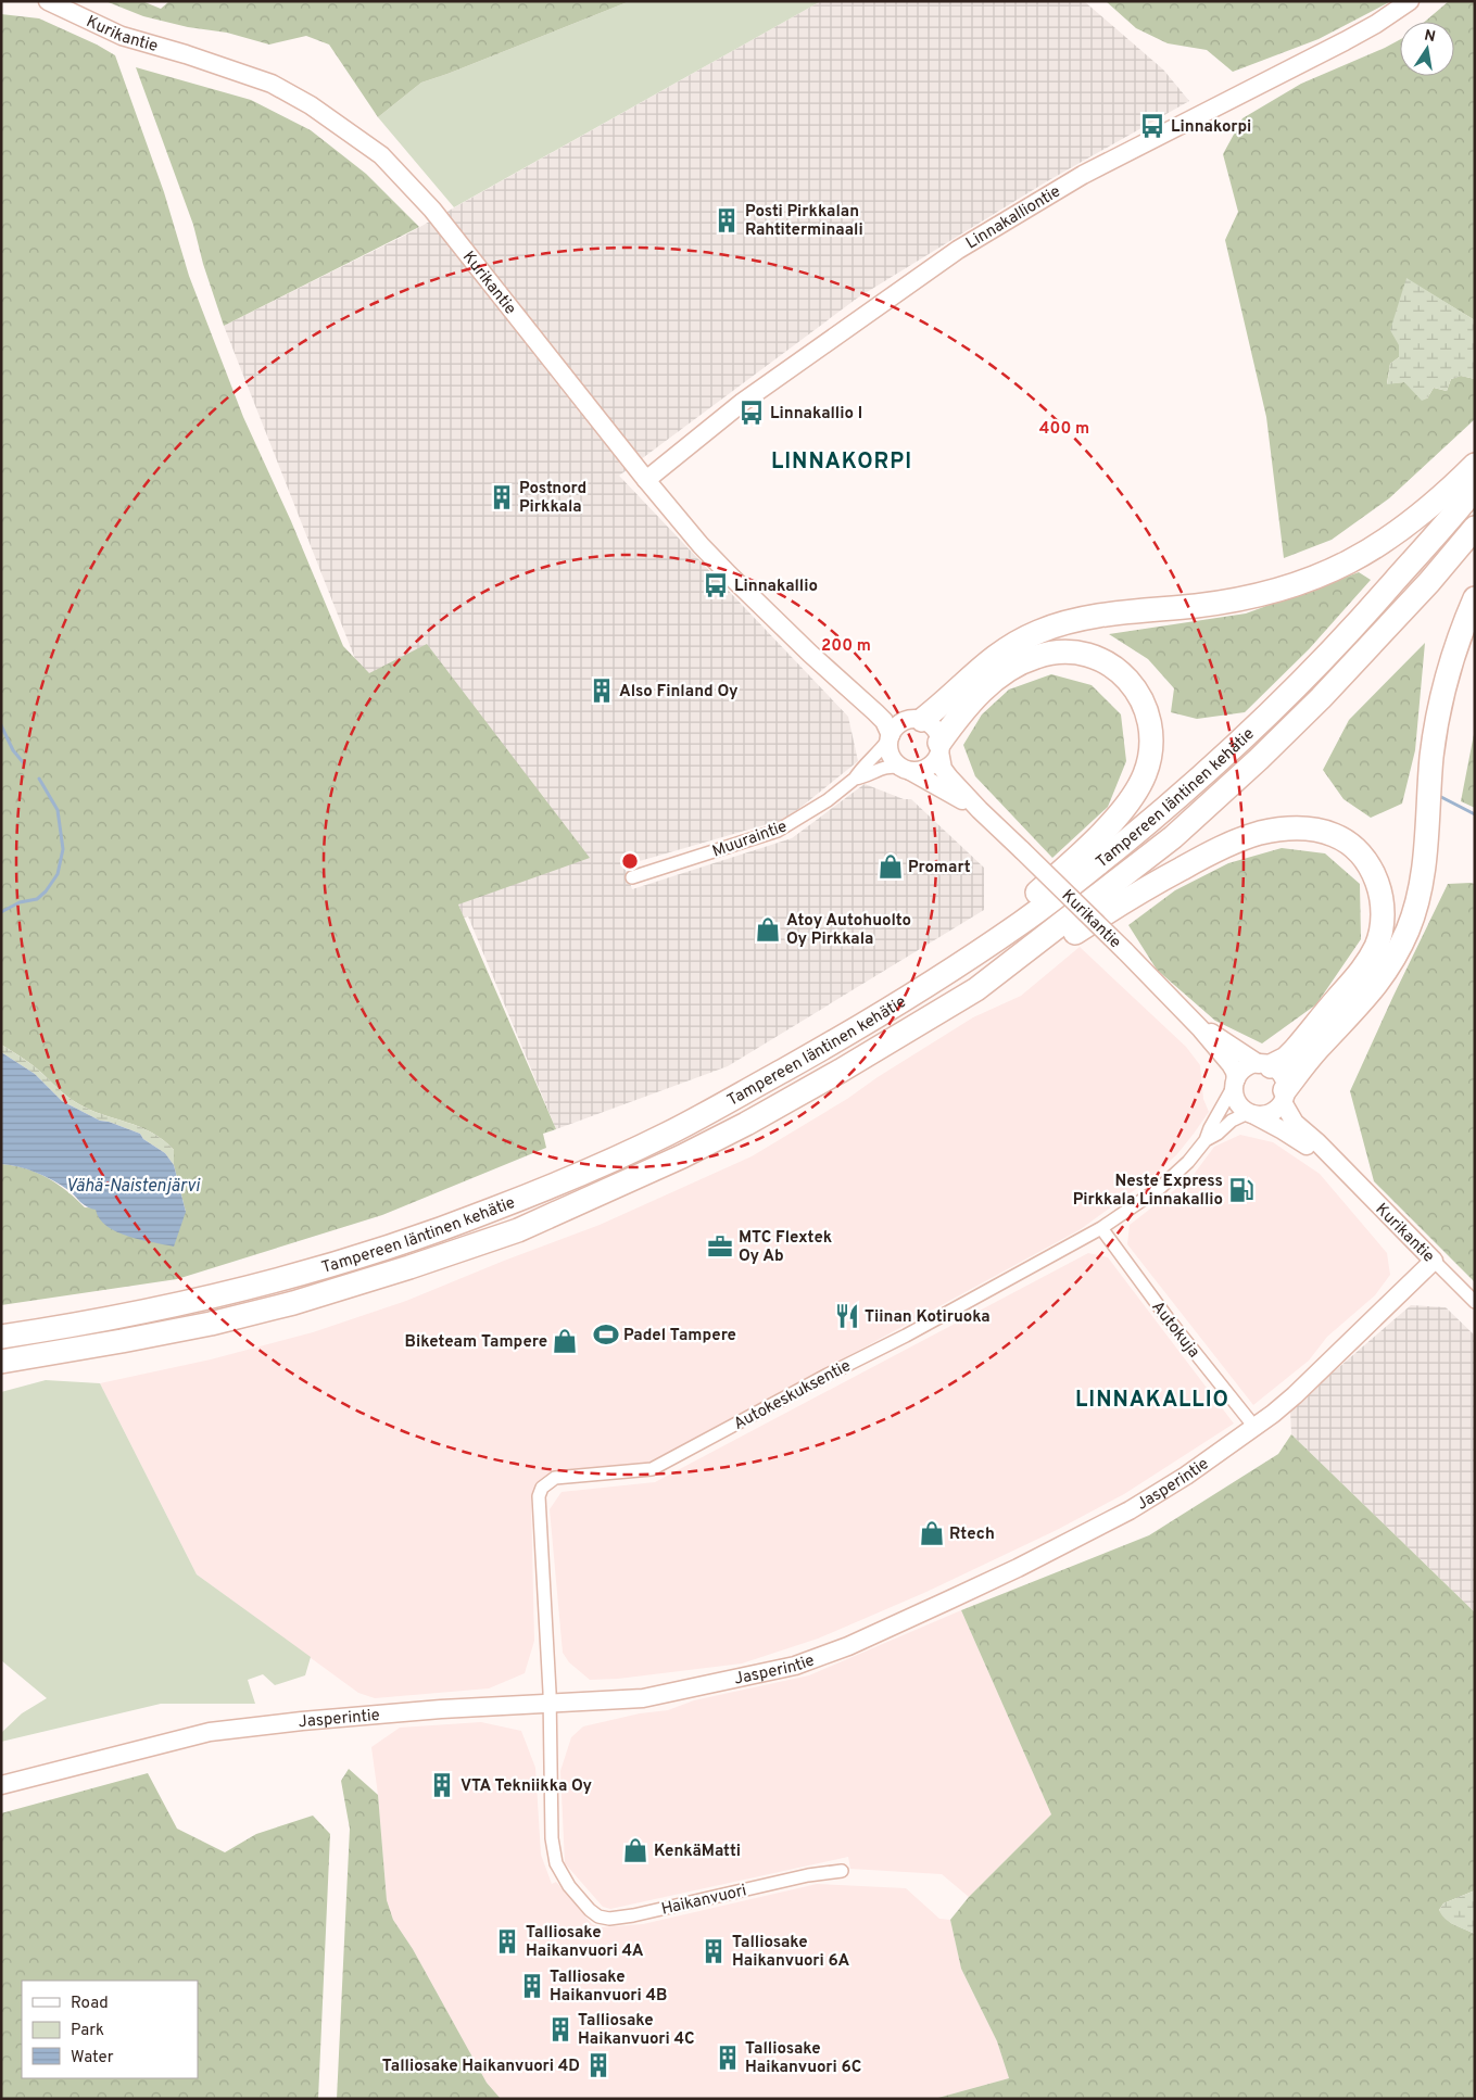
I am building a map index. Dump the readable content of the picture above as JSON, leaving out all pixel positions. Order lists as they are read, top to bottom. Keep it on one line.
{"streets":{"highway":["Tampereen läntinen kehätie"],"main road":["Kurikantie","Linnakalliontie","Jasperintie"],"street":["Muuraintie","Autokuja","Autokeskuksentie","Haikanvuori"]},"crossings":[["Kurikantie","Linnakalliontie"],["Kurikantie","Muuraintie"],["Kurikantie","Autokeskuksentie"],["Kurikantie","Jasperintie"],["Autokuja","Autokeskuksentie"],["Autokuja","Jasperintie"],["Autokeskuksentie","Jasperintie"],["Autokeskuksentie","Haikanvuori"],["Jasperintie","Haikanvuori"]],"districts":["LINNAKORPI","LINNAKALLIO"],"water":["Vähä-Naistenjärvi"],"places":{"bus stop":["Linnakorpi","Linnakallio I","Linnakallio"],"building":["Posti Pirkkalan Rahtiterminaali","Postnord Pirkkala","Also Finland Oy","VTA Tekniikka Oy","Talliosake Haikanvuori 4A","Talliosake Haikanvuori 6A","Talliosake Haikanvuori 4B","Talliosake Haikanvuori 4C","Talliosake Haikanvuori 6C","Talliosake Haikanvuori 4D"],"shop":["Promart","Atoy Autohuolto Oy Pirkkala","Biketeam Tampere","Rtech","KenkäMatti"],"fuel station":["Neste Express Pirkkala Linnakallio"],"office":["MTC Flextek Oy Ab"],"restaurant":["Tiinan Kotiruoka"],"sports":["Padel Tampere"]},"legend":["Road","Park","Water"],"north":"top","rings":["400 m","200 m"]}
